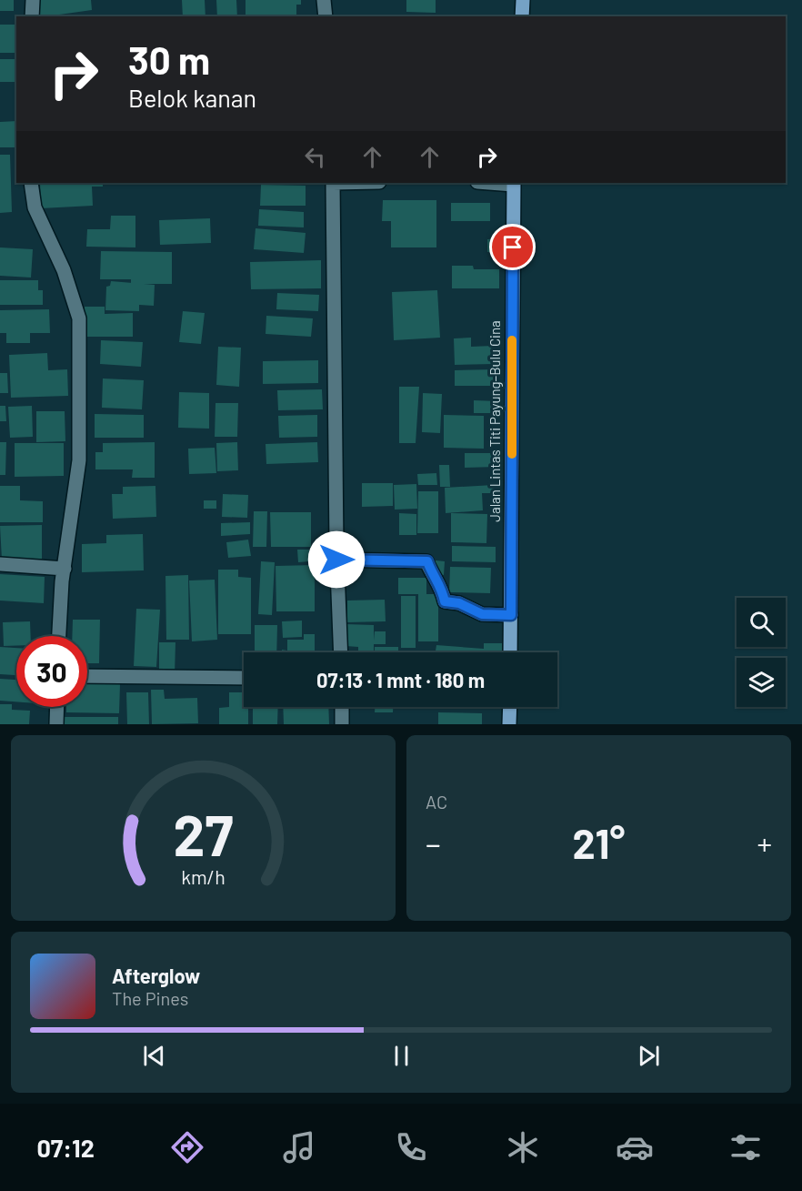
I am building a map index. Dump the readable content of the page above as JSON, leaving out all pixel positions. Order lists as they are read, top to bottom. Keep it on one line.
{"streets":{"main road":["Jalan Lintas Titi Payung–Bulu Cina"]},"page":{"turn":["30 m","Belok kanan"],"limit":"30","trip":"07:13 · 1 mnt · 180 m","tile":"AC","heat":["−","21°","+"],"song":["Afterglow","The Pines"],"tabs":"07:12","gauge":["27","km/h"]}}
